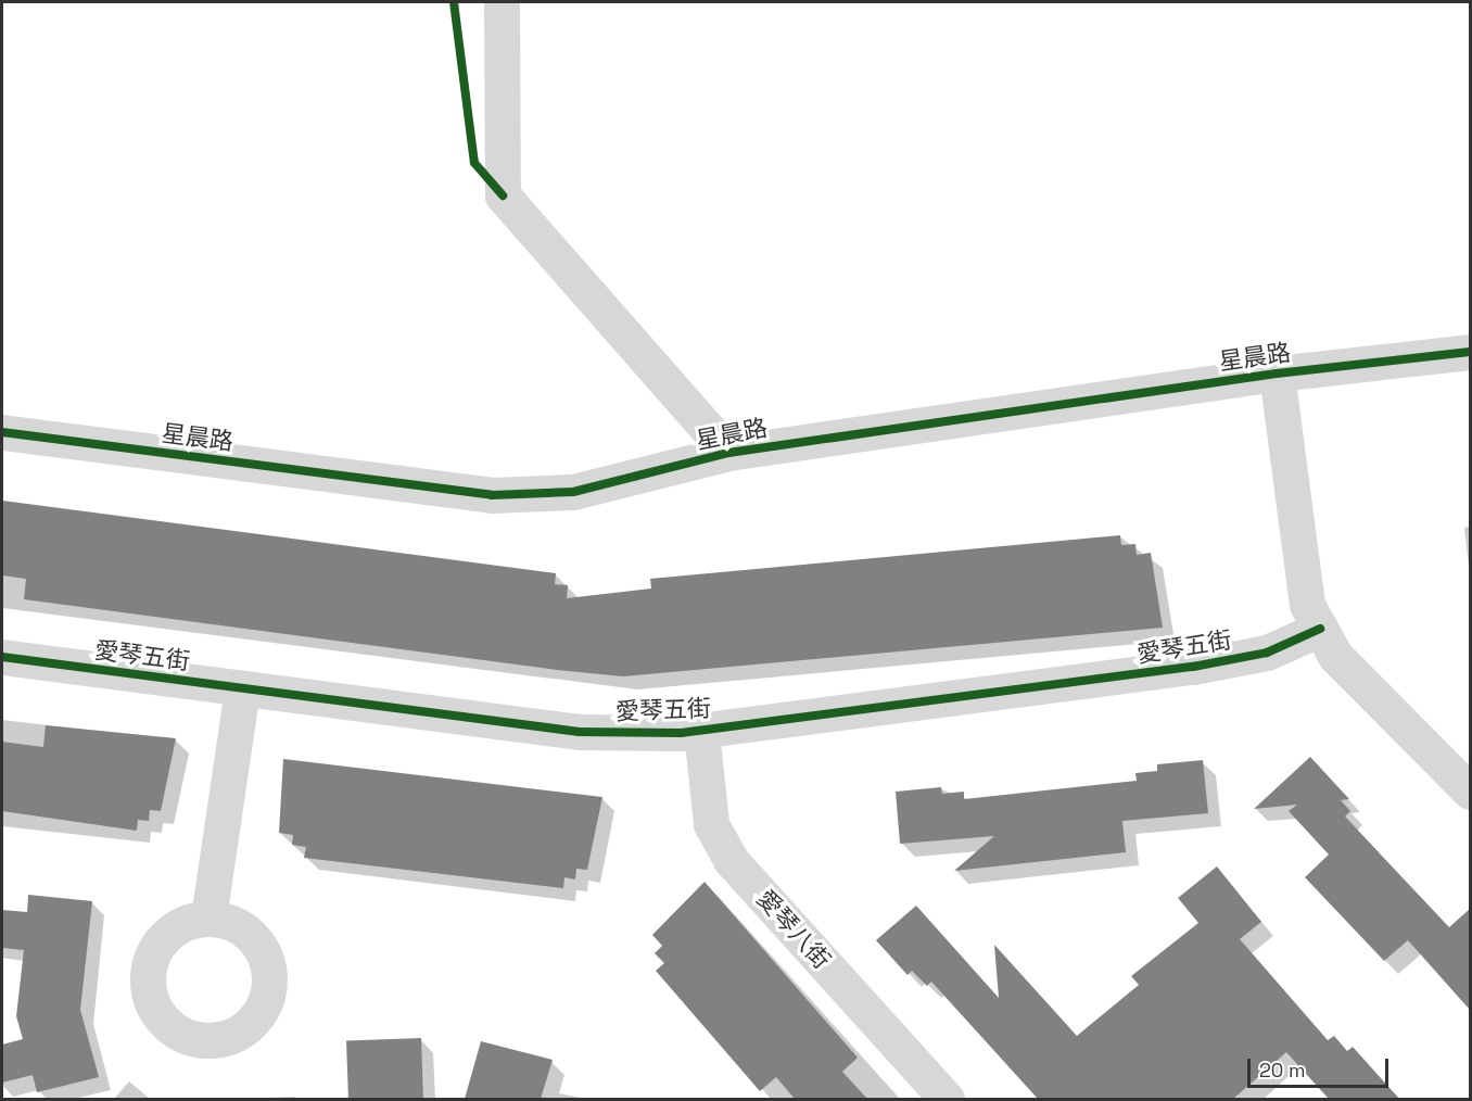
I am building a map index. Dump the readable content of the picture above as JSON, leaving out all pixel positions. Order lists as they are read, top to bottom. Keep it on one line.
{"streets":{"street":["星晨路","愛琴五街","愛琴八街"]},"crossings":[["愛琴五街","愛琴八街"]],"scale_bar":"20 m"}
